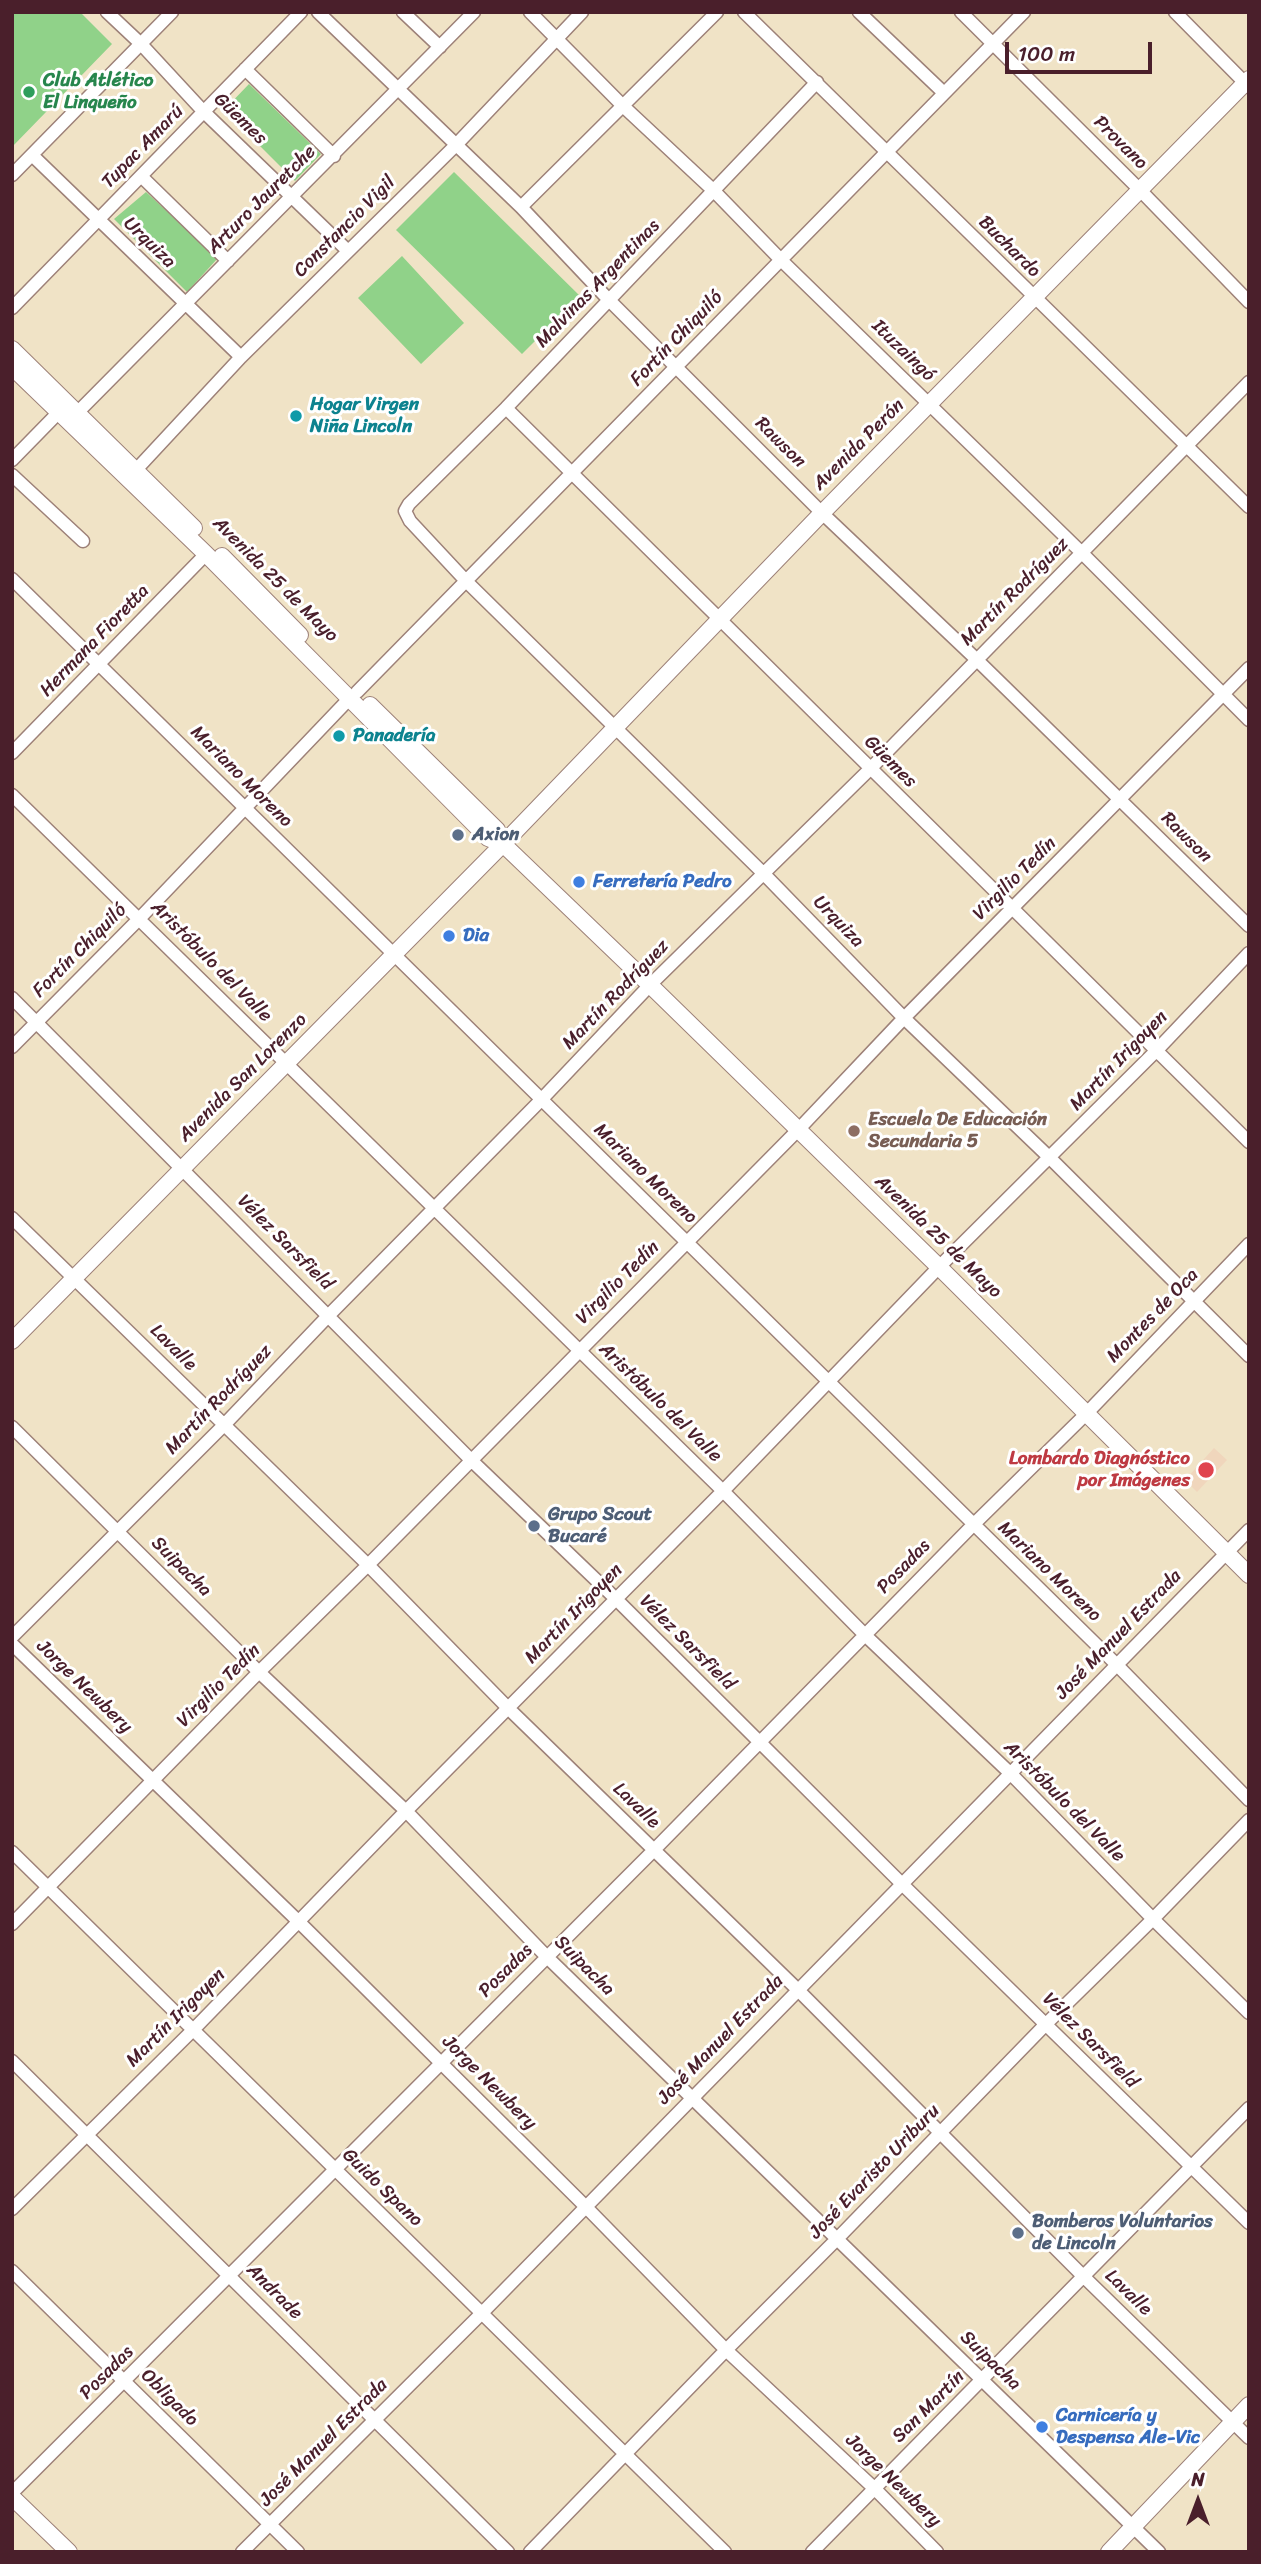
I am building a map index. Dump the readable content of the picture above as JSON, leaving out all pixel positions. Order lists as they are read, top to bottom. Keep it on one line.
{"streets":{"main road":["Avenida Perón","Avenida 25 de Mayo","Avenida San Lorenzo"],"street":["Güemes","Provano","Tupac Amarú","Arturo Jauretche","Constancio Vigil","Urquiza","Buchardo","Malvinas Argentinas","Fortín Chiquiló","Ituzaingó","Rawson","Martín Rodríguez","Hermana Fioretta","Mariano Moreno","Virgilio Tedín","Aristóbulo del Valle","Martín Irigoyen","Vélez Sarsfield","Montes de Oca","Lavalle","Suipacha","Posadas","José Manuel Estrada","Jorge Newbery","José Evaristo Uriburu","Guido Spano","Andrade","Obligado","San Martín"]},"crossings":[["Güemes","Tupac Amarú"],["Güemes","Arturo Jauretche"],["Güemes","Constancio Vigil"],["Güemes","Malvinas Argentinas"],["Güemes","Fortín Chiquiló"],["Güemes","Avenida Perón"],["Güemes","Martín Rodríguez"],["Güemes","Virgilio Tedín"],["Güemes","Martín Irigoyen"],["Provano","Fortín Chiquiló"],["Provano","Avenida Perón"],["Tupac Amarú","Urquiza"],["Arturo Jauretche","Urquiza"],["Arturo Jauretche","Rawson"],["Arturo Jauretche","Avenida 25 de Mayo"],["Constancio Vigil","Urquiza"],["Constancio Vigil","Ituzaingó"],["Constancio Vigil","Rawson"],["Constancio Vigil","Avenida 25 de Mayo"],["Urquiza","Malvinas Argentinas"],["Urquiza","Fortín Chiquiló"],["Urquiza","Avenida Perón"],["Urquiza","Martín Rodríguez"],["Urquiza","Virgilio Tedín"],["Urquiza","Martín Irigoyen"],["Urquiza","Montes de Oca"],["Buchardo","Malvinas Argentinas"],["Buchardo","Fortín Chiquiló"],["Buchardo","Avenida Perón"],["Buchardo","Martín Rodríguez"],["Malvinas Argentinas","Ituzaingó"],["Malvinas Argentinas","Rawson"],["Fortín Chiquiló","Ituzaingó"],["Fortín Chiquiló","Rawson"],["Fortín Chiquiló","Avenida 25 de Mayo"],["Fortín Chiquiló","Mariano Moreno"],["Fortín Chiquiló","Aristóbulo del Valle"],["Fortín Chiquiló","Vélez Sarsfield"],["Ituzaingó","Avenida Perón"],["Ituzaingó","Martín Rodríguez"],["Ituzaingó","Virgilio Tedín"],["Rawson","Avenida Perón"],["Rawson","Martín Rodríguez"],["Rawson","Virgilio Tedín"],["Avenida Perón","Avenida 25 de Mayo"],["Avenida Perón","Avenida San Lorenzo"],["Avenida 25 de Mayo","Martín Rodríguez"],["Avenida 25 de Mayo","Hermana Fioretta"],["Avenida 25 de Mayo","Virgilio Tedín"],["Avenida 25 de Mayo","Martín Irigoyen"],["Avenida 25 de Mayo","Avenida San Lorenzo"],["Avenida 25 de Mayo","Montes de Oca"],["Avenida 25 de Mayo","Posadas"],["Avenida 25 de Mayo","José Manuel Estrada"],["Martín Rodríguez","Mariano Moreno"],["Martín Rodríguez","Aristóbulo del Valle"],["Martín Rodríguez","Vélez Sarsfield"],["Martín Rodríguez","Lavalle"],["Martín Rodríguez","Suipacha"],["Hermana Fioretta","Mariano Moreno"],["Mariano Moreno","Virgilio Tedín"],["Mariano Moreno","Martín Irigoyen"],["Mariano Moreno","Avenida San Lorenzo"],["Mariano Moreno","Posadas"],["Mariano Moreno","José Manuel Estrada"],["Virgilio Tedín","Aristóbulo del Valle"],["Virgilio Tedín","Vélez Sarsfield"],["Virgilio Tedín","Lavalle"],["Virgilio Tedín","Suipacha"],["Virgilio Tedín","Jorge Newbery"],["Virgilio Tedín","Guido Spano"],["Aristóbulo del Valle","Martín Irigoyen"],["Aristóbulo del Valle","Avenida San Lorenzo"],["Aristóbulo del Valle","Posadas"],["Aristóbulo del Valle","José Manuel Estrada"],["Aristóbulo del Valle","José Evaristo Uriburu"],["Martín Irigoyen","Vélez Sarsfield"],["Martín Irigoyen","Lavalle"],["Martín Irigoyen","Suipacha"],["Martín Irigoyen","Jorge Newbery"],["Martín Irigoyen","Guido Spano"],["Martín Irigoyen","Andrade"],["Avenida San Lorenzo","Vélez Sarsfield"],["Avenida San Lorenzo","Lavalle"],["Vélez Sarsfield","Posadas"],["Vélez Sarsfield","José Manuel Estrada"],["Vélez Sarsfield","José Evaristo Uriburu"],["Vélez Sarsfield","San Martín"],["Montes de Oca","Posadas"],["Lavalle","Posadas"],["Lavalle","José Manuel Estrada"],["Lavalle","José Evaristo Uriburu"],["Lavalle","San Martín"],["Suipacha","Posadas"],["Suipacha","José Manuel Estrada"],["Suipacha","José Evaristo Uriburu"],["Suipacha","San Martín"],["Posadas","Jorge Newbery"],["Posadas","Guido Spano"],["Posadas","Andrade"],["Posadas","Obligado"],["José Manuel Estrada","Jorge Newbery"],["José Manuel Estrada","Guido Spano"],["José Manuel Estrada","Andrade"],["José Manuel Estrada","Obligado"],["Jorge Newbery","José Evaristo Uriburu"],["Jorge Newbery","San Martín"],["José Evaristo Uriburu","Guido Spano"]],"places":["Club Atlético El Linqueño","Hogar Virgen Niña Lincoln","Panadería","Axion","Ferretería Pedro","Dia","Escuela De Educación Secundaria 5","Lombardo Diagnóstico por Imágenes","Grupo Scout Bucaré","Bomberos Voluntarios de Lincoln","Carnicería y Despensa Ale-Vic"],"scale_bar":"100 m","north":"top"}
